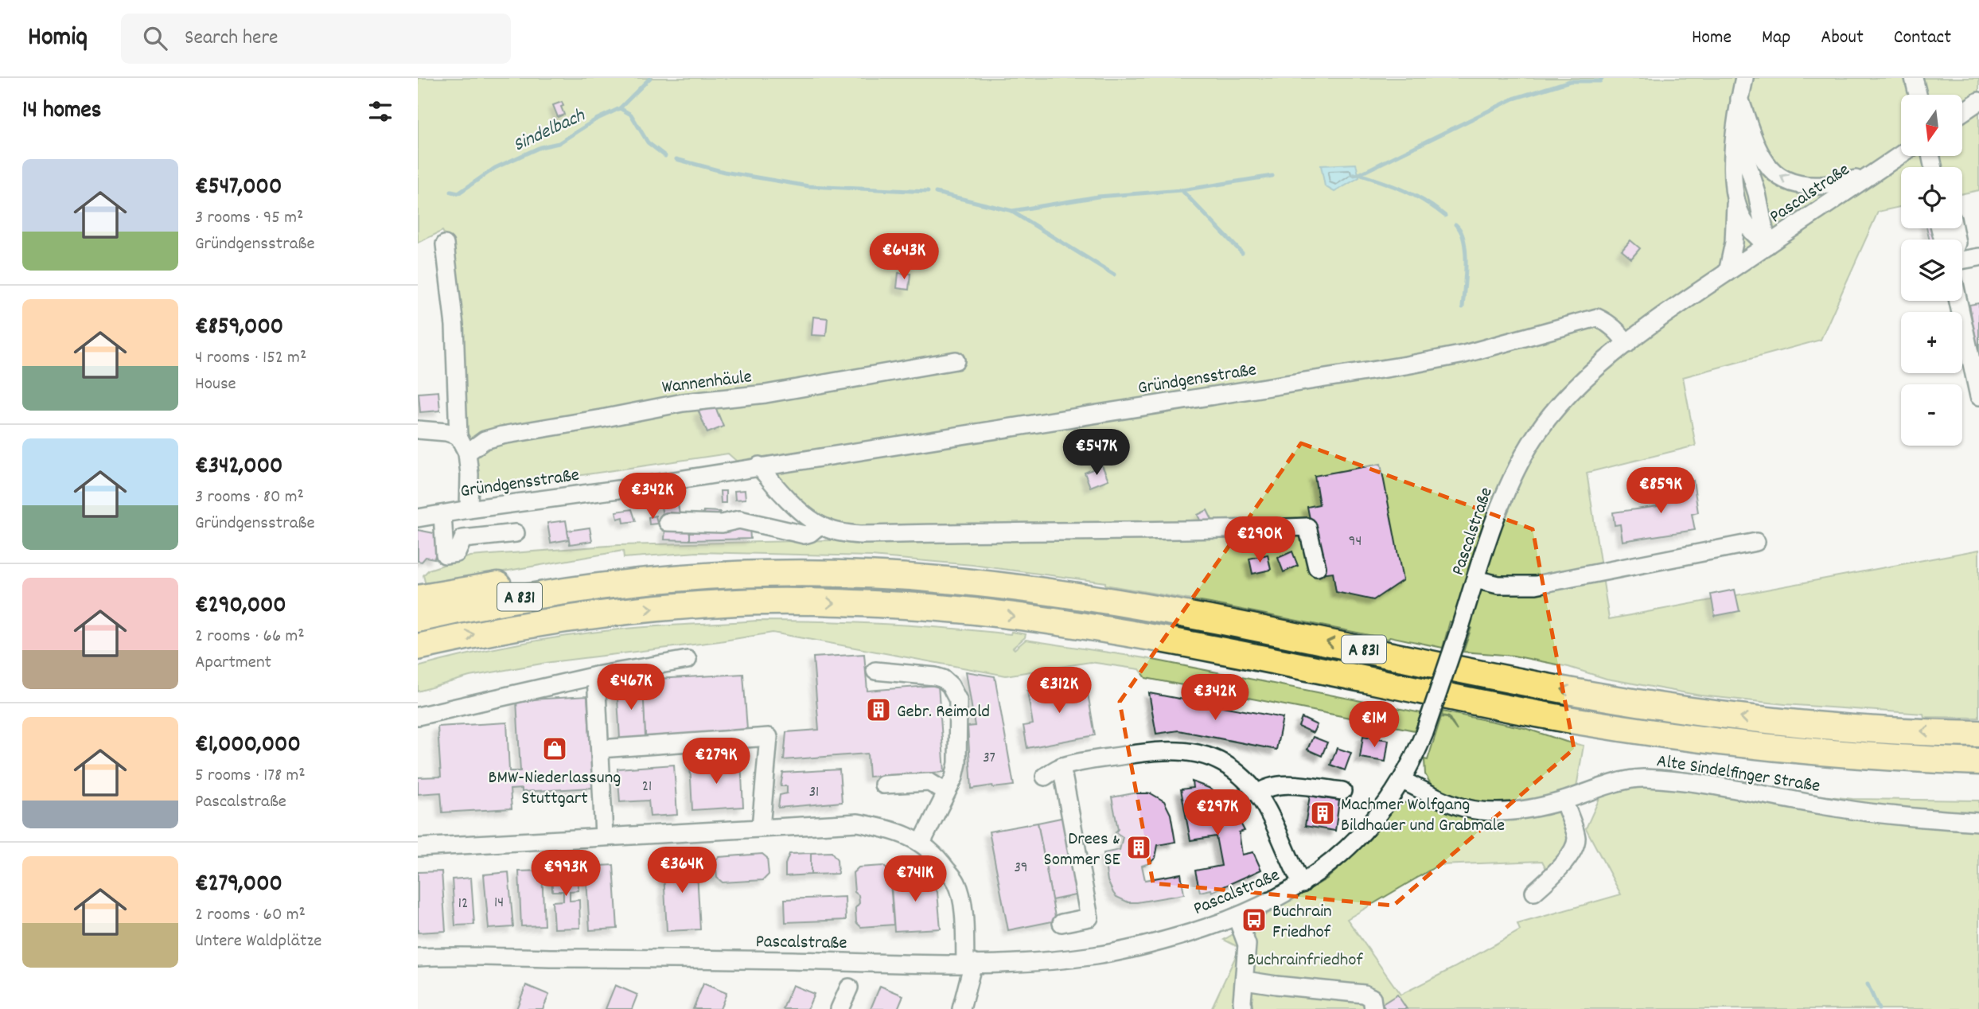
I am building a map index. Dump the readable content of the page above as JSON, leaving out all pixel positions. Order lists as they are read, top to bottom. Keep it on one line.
{"streets":{"highway":["A 831"],"street":["Pascalstraße","Gründgensstraße","Wannenhäule","Alte Sindelfinger Straße"]},"crossings":[["Pascalstraße","Gründgensstraße"],["Pascalstraße","Alte Sindelfinger Straße"]],"water":["Sindelbach"],"parks":["Buchrainfriedhof"],"places":{"building":["Gebr. Reimold","Machmer Wolfgang Bildhauer und Grabmale","Drees & Sommer SE"],"shop":["BMW-Niederlassung Stuttgart"],"bus stop":["Buchrain Friedhof"]},"house_numbers":["94","37","21","31","39","14","12"],"north":"bottom","page":{"header":"Homiq","search":"Search here","nav":["Home","Map","About","Contact"],"heading":"14 homes","map_buttons":["+","−"],"list":[{"name":"€547,000","note":"3 rooms · 95 m² · Gründgensstraße"},{"name":"€859,000","note":"4 rooms · 152 m² · House"},{"name":"€342,000","note":"3 rooms · 80 m² · Gründgensstraße"},{"name":"€290,000","note":"2 rooms · 66 m² · Apartment"},{"name":"€1,000,000","note":"5 rooms · 178 m² · Pascalstraße"},{"name":"€279,000","note":"2 rooms · 60 m² · Untere Waldplätze"}],"price":["€643K","€547K","€859K","€342K","€290K","€467K","€312K","€342K","€1M","€279K","€297K","€364K","€993K","€741K"]}}
